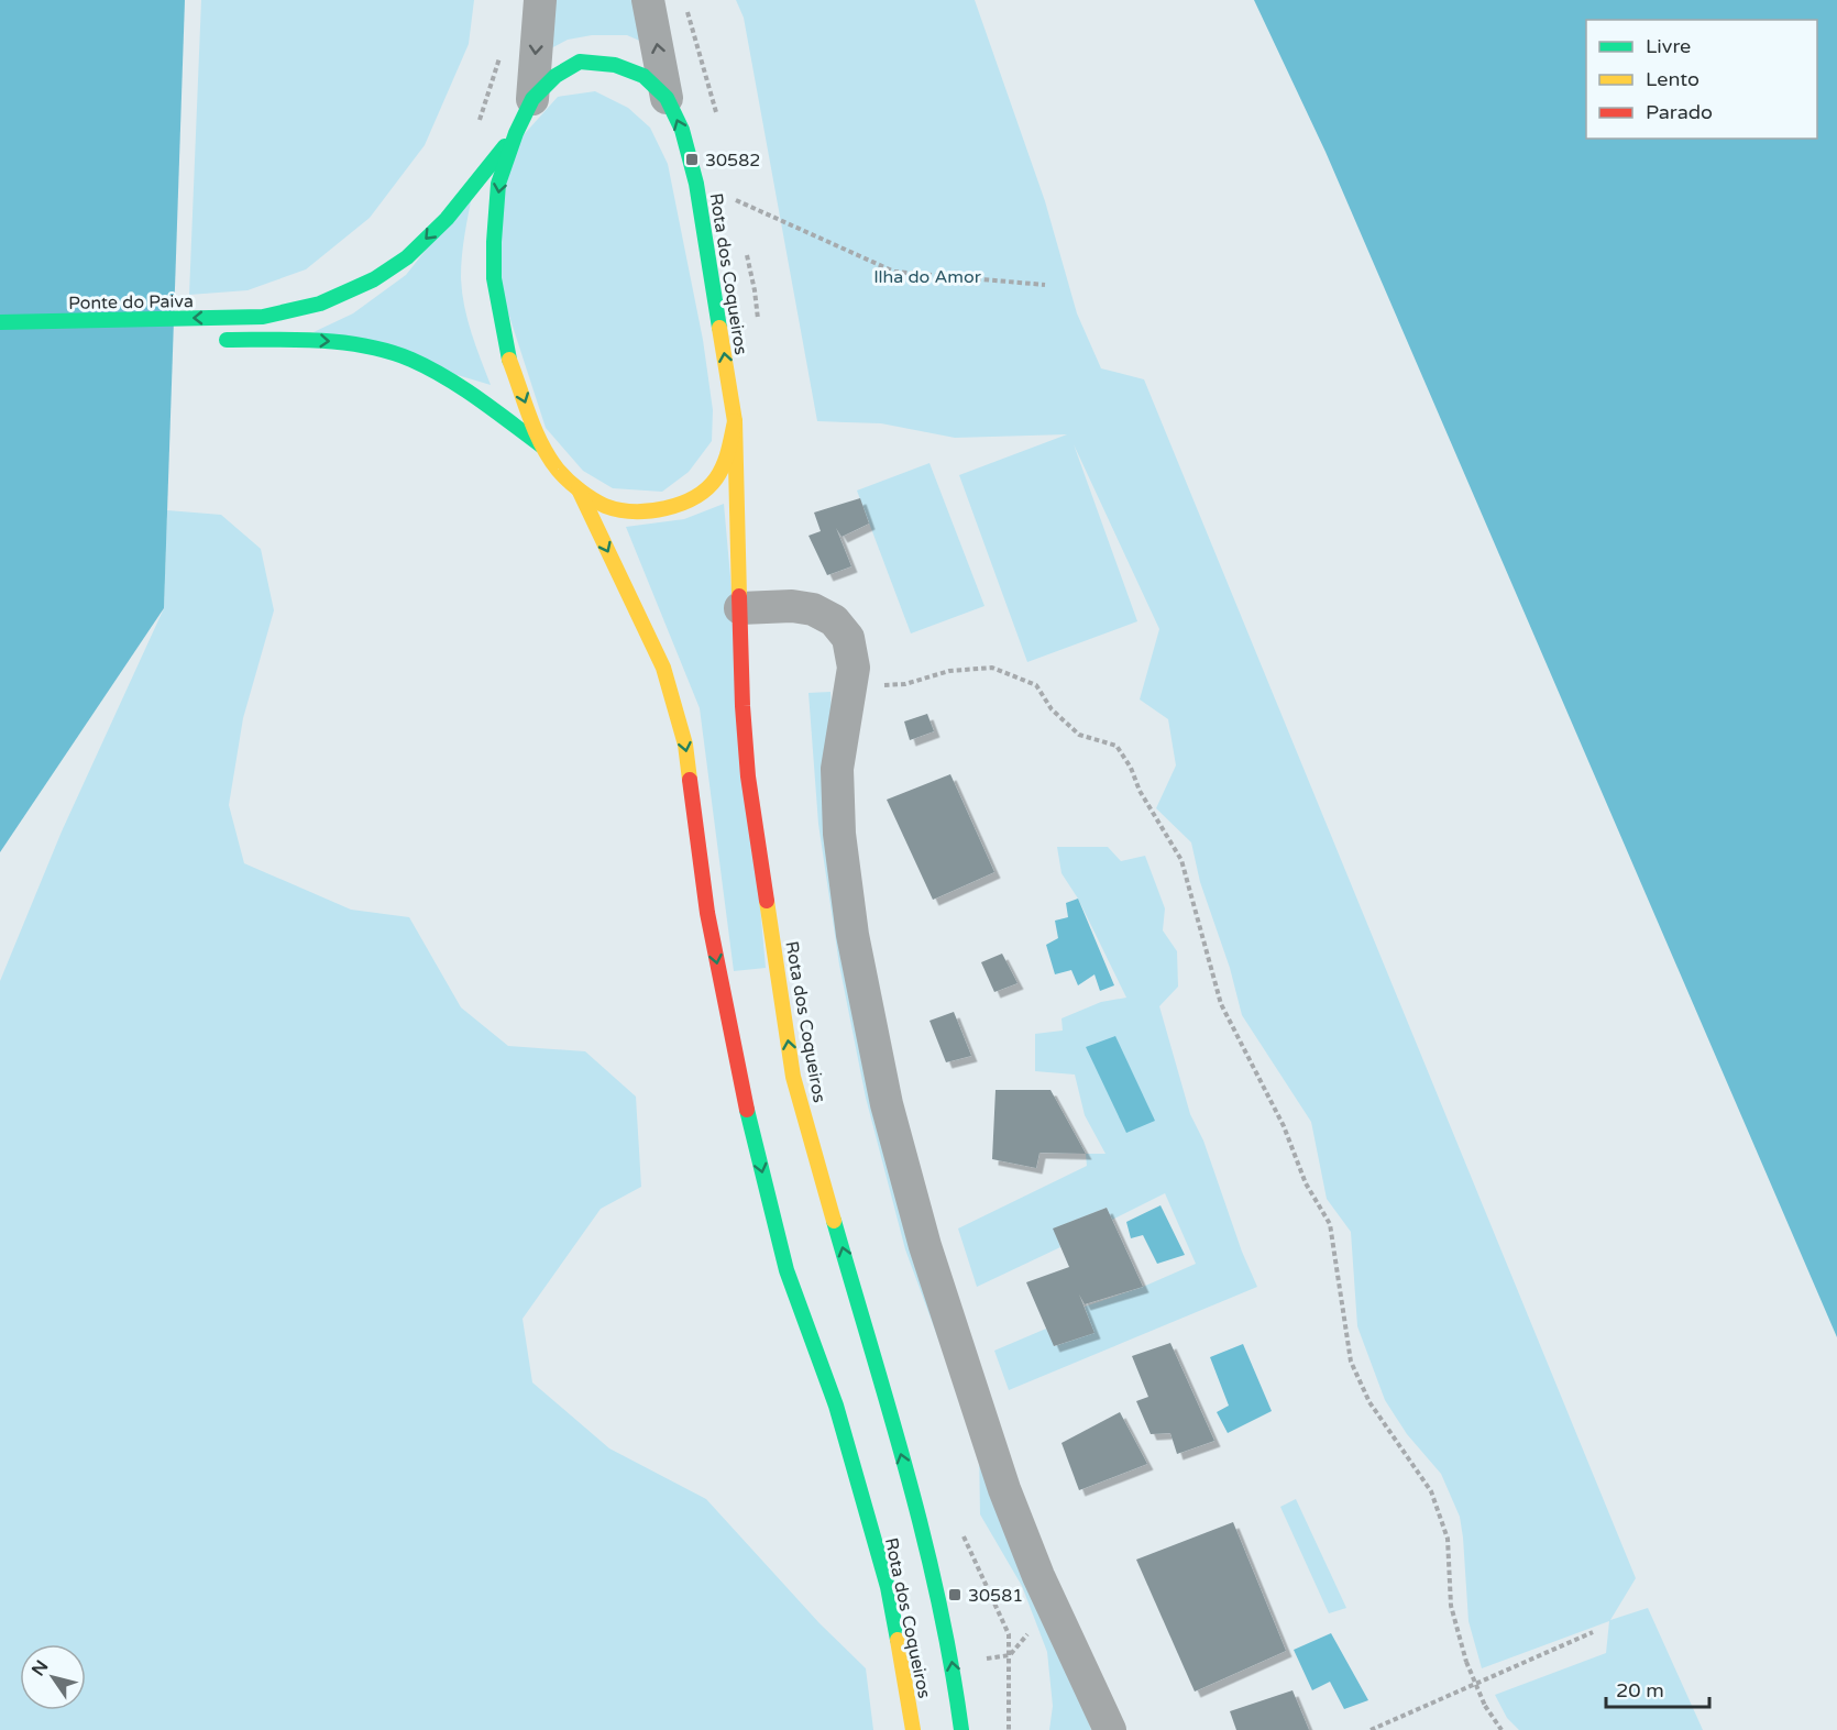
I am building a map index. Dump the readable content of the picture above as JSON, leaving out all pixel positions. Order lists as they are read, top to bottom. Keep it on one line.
{"streets":{"main road":["Rota dos Coqueiros","Ponte do Paiva"]},"crossings":[["Rota dos Coqueiros","Ponte do Paiva"]],"one_way":["Ponte do Paiva"],"parks":["Ilha do Amor"],"places":{"transit":["30582","30581"]},"legend":["Livre","Lento","Parado"],"scale_bar":"20 m","north":"top left"}
